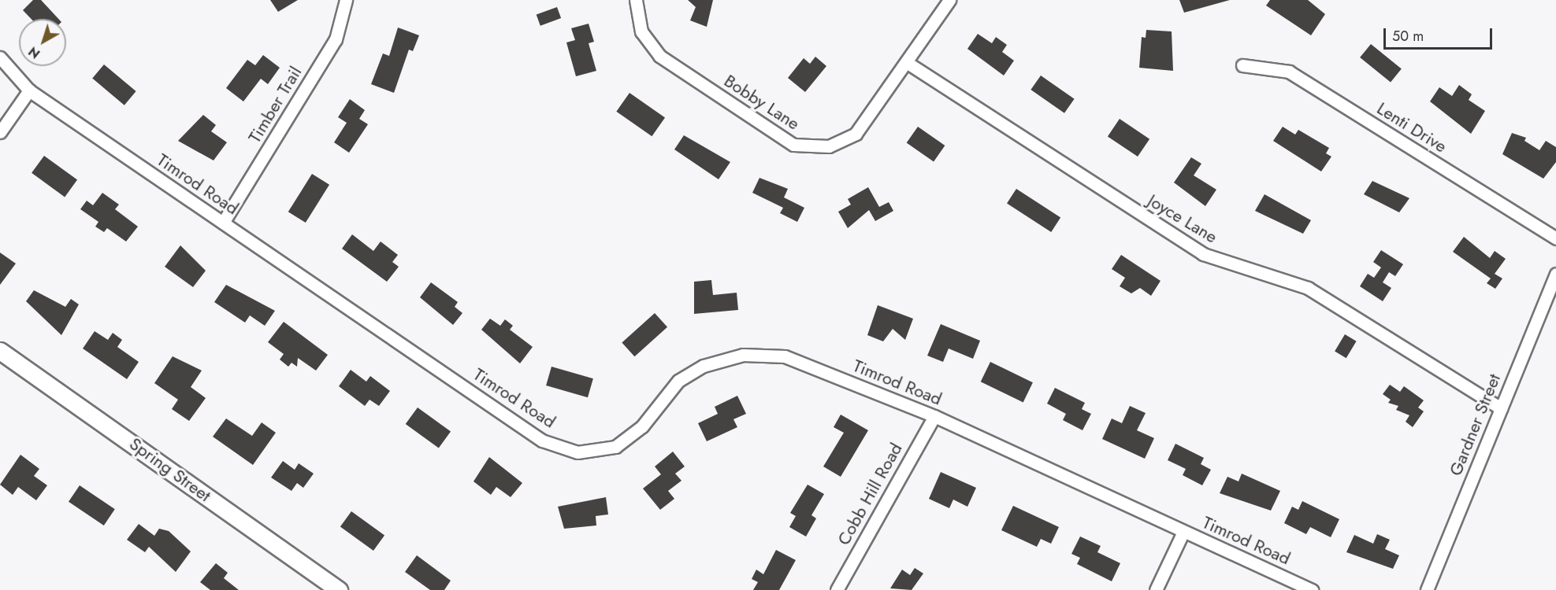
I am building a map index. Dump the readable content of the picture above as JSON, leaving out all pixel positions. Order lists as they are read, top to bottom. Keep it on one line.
{"streets":{"street":["Bobby Lane","Timber Trail","Lenti Drive","Timrod Road","Joyce Lane","Gardner Street","Spring Street","Cobb Hill Road"]},"crossings":[["Bobby Lane","Joyce Lane"],["Timber Trail","Timrod Road"],["Timrod Road","Cobb Hill Road"],["Joyce Lane","Gardner Street"]],"scale_bar":"50 m","north":"bottom left"}
